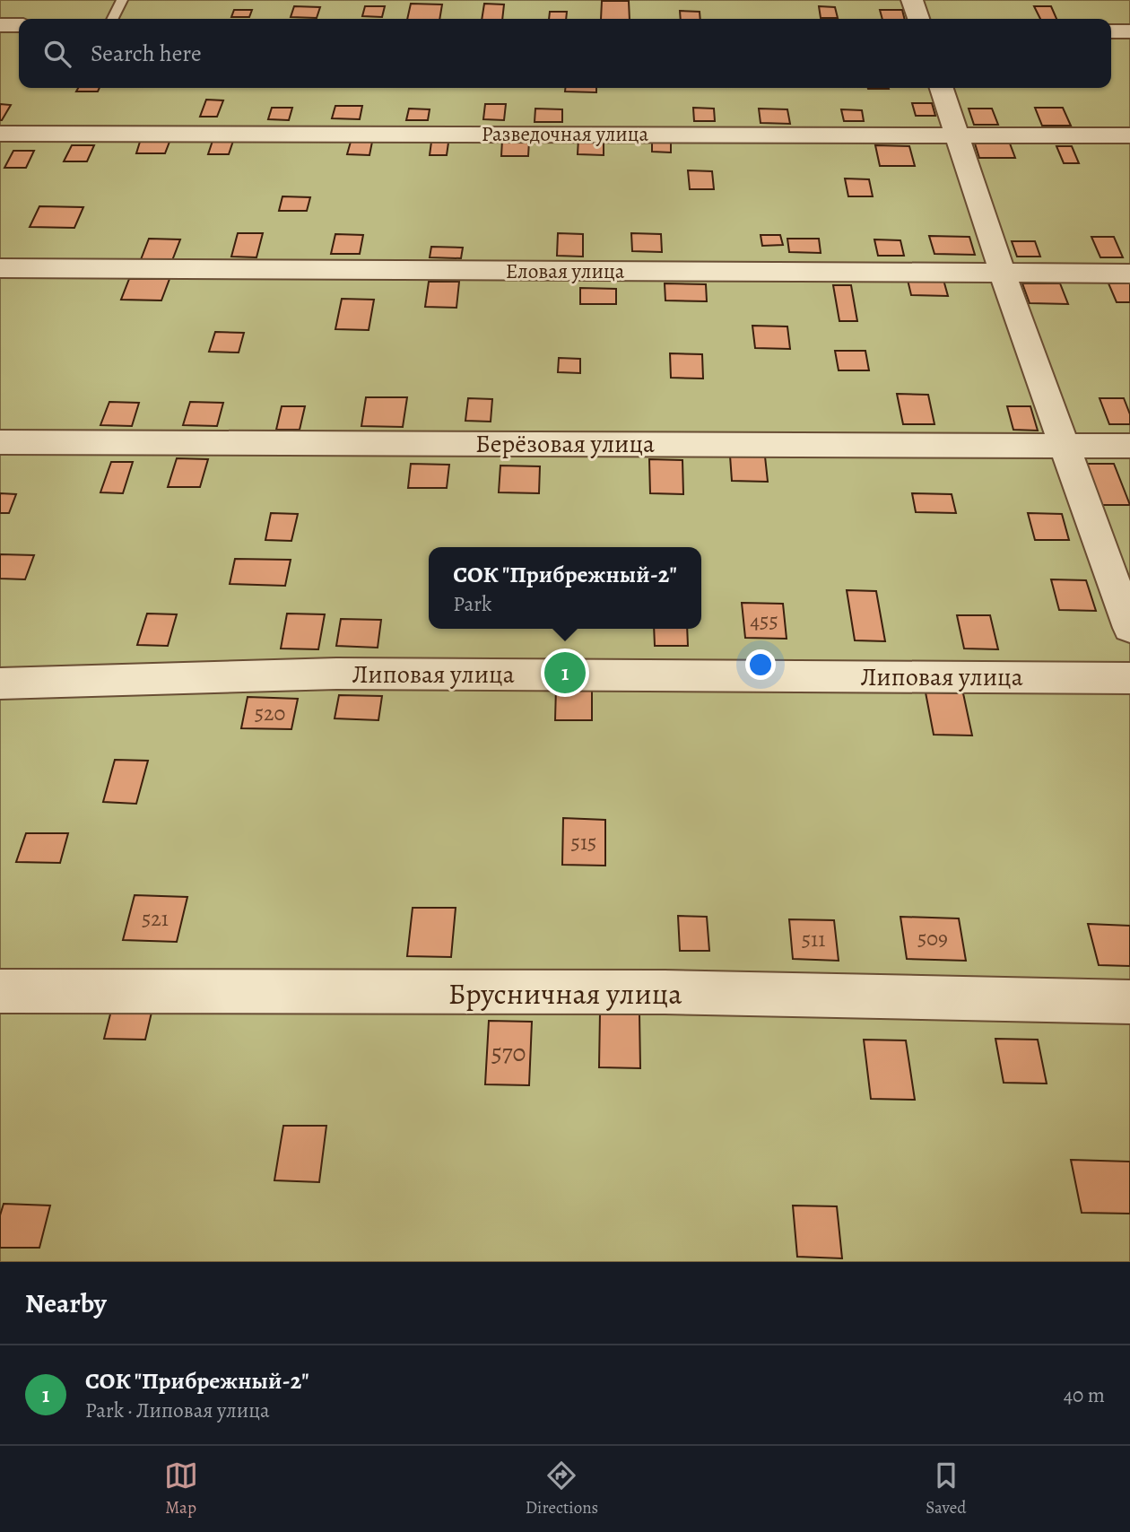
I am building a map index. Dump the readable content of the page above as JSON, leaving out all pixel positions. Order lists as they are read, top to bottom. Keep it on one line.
{"streets":{"street":["Разведочная улица","Еловая улица","Берёзовая улица","Липовая улица","Брусничная улица"]},"house_numbers":["455","520","515","521","509","511","570"],"page":{"search":"Search here","popup":["СОК \"Прибрежный-2\"","Park"],"pins":"1","heading":"Nearby","list":[{"mark":"1","name":"СОК \"Прибрежный-2\"","note":"Park · Липовая улица","value":"40 m"}],"nav":["Map","Directions","Saved"]}}
